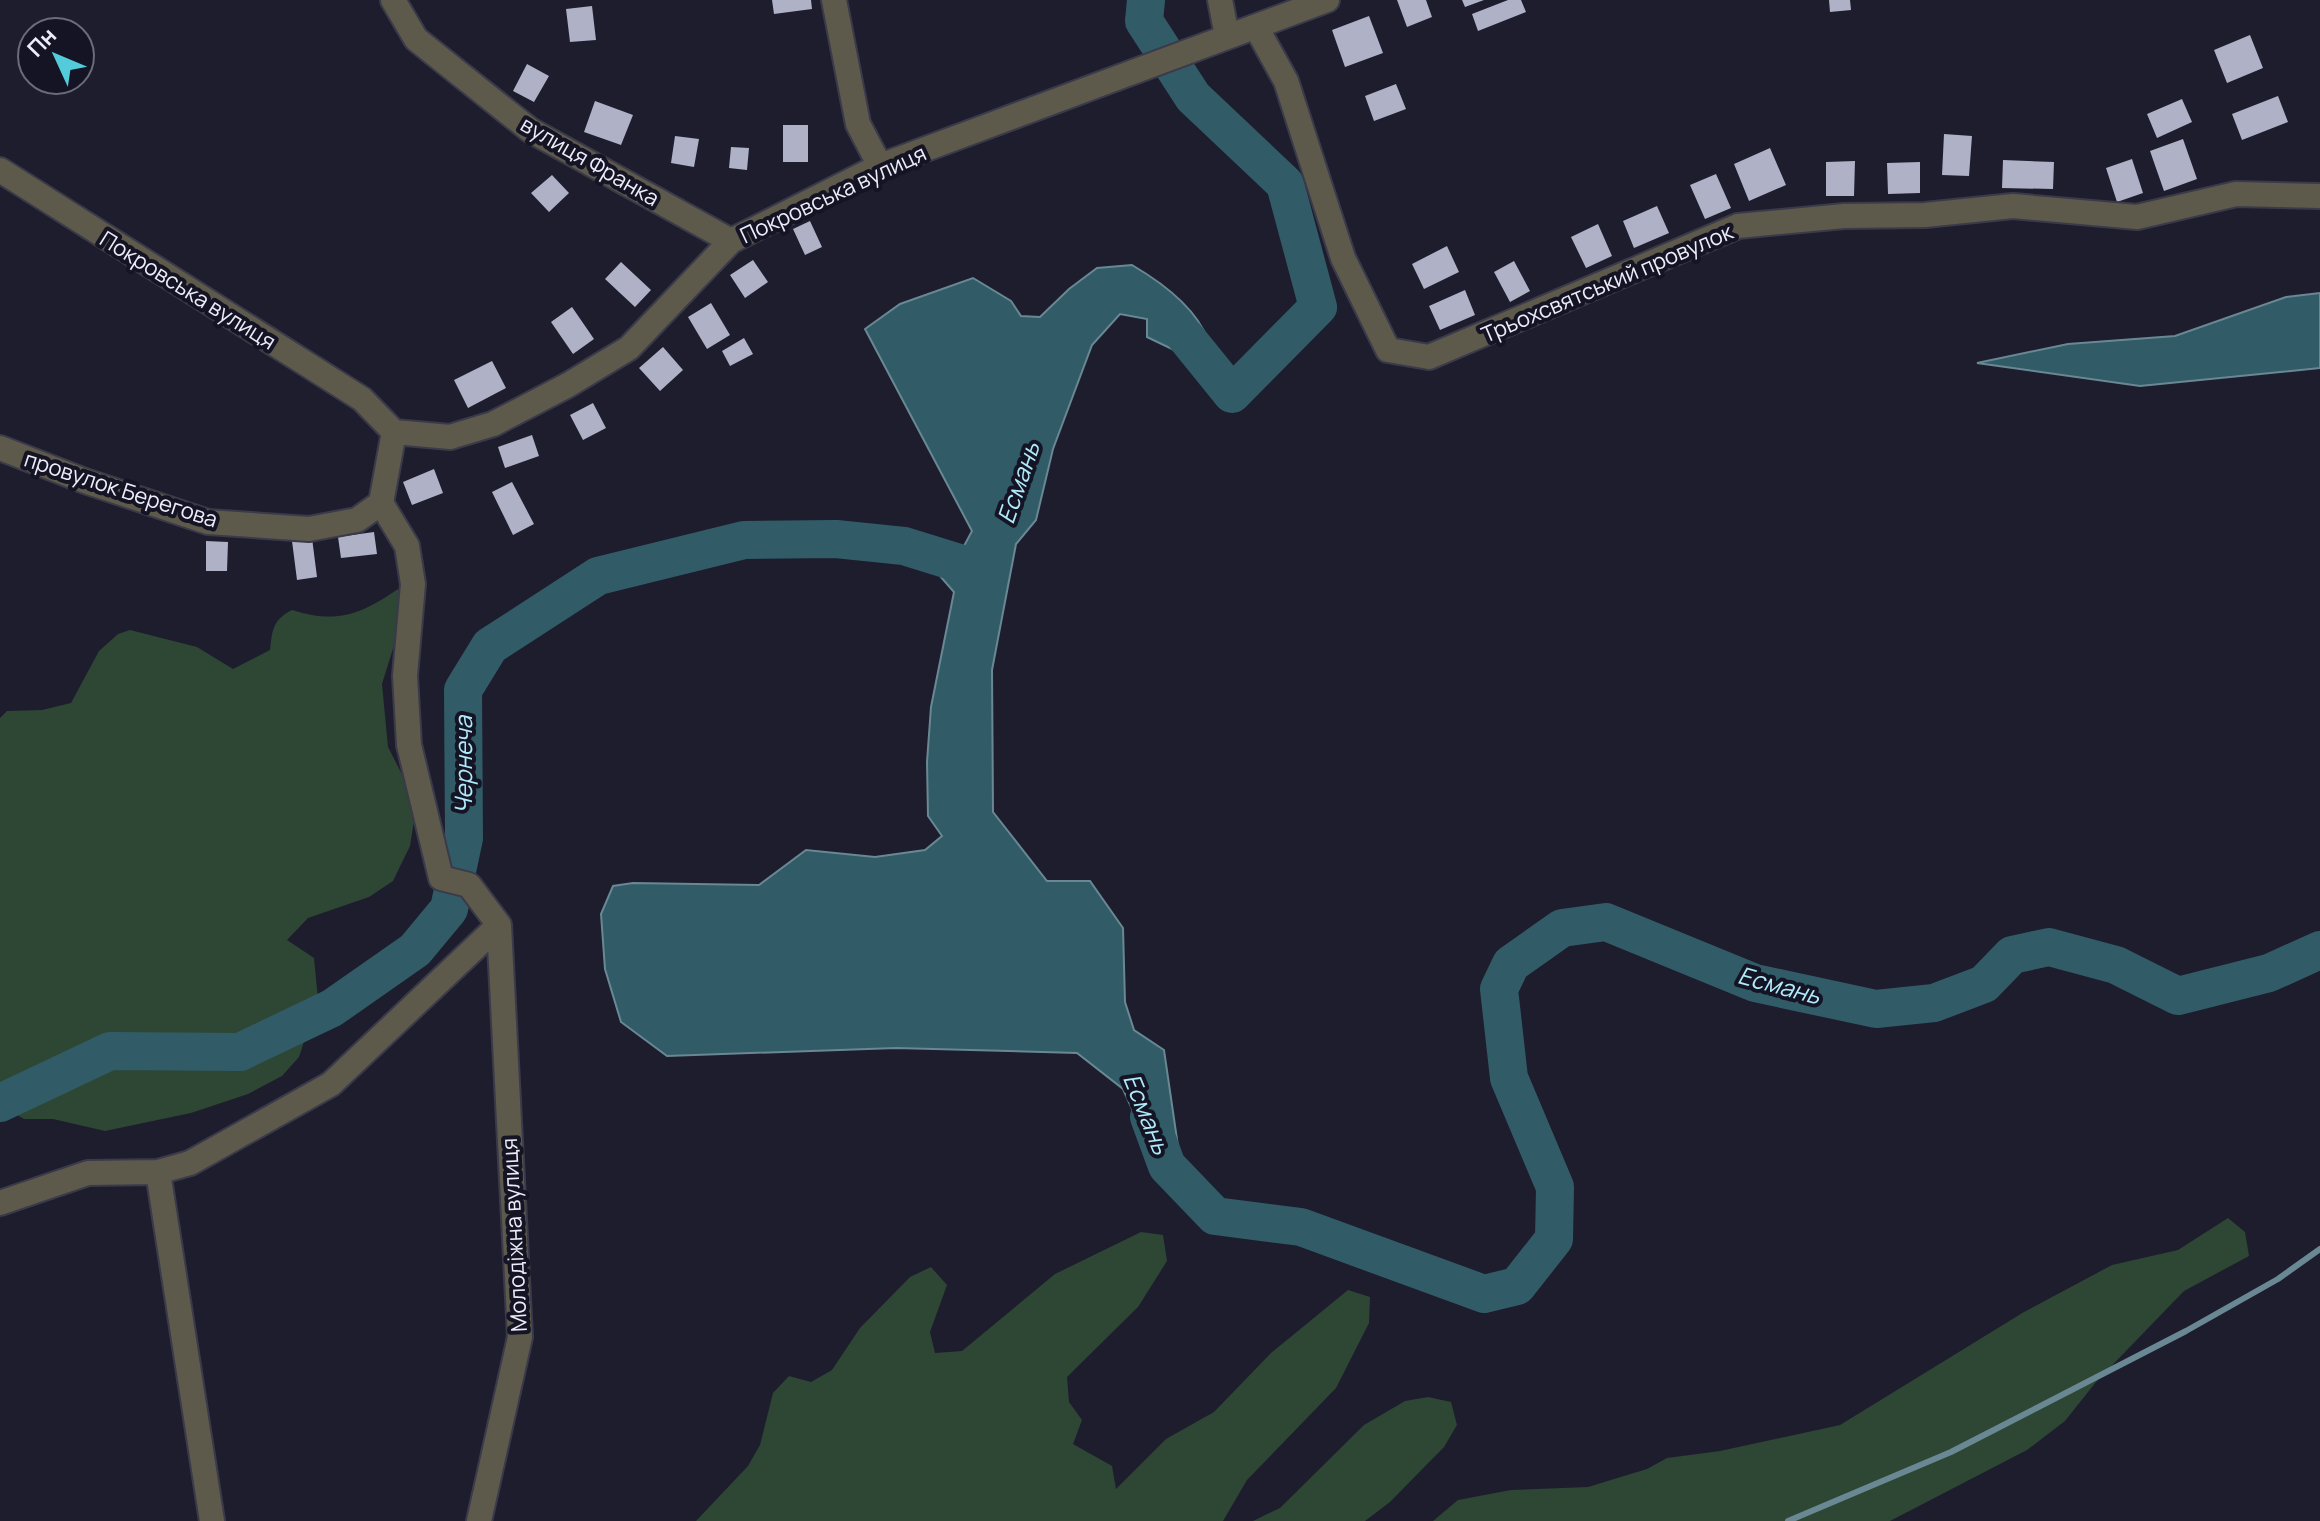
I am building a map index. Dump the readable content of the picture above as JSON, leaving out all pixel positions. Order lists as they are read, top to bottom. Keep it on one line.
{"streets":{"street":["вулиця Франка","Покровська вулиця","Трьохсвятський провулок","провулок Берегова","Молодіжна вулиця"]},"crossings":[["вулиця Франка","Покровська вулиця"],["Покровська вулиця","Трьохсвятський провулок"]],"water":["Есмань","Чернеча"],"north":"top left"}
